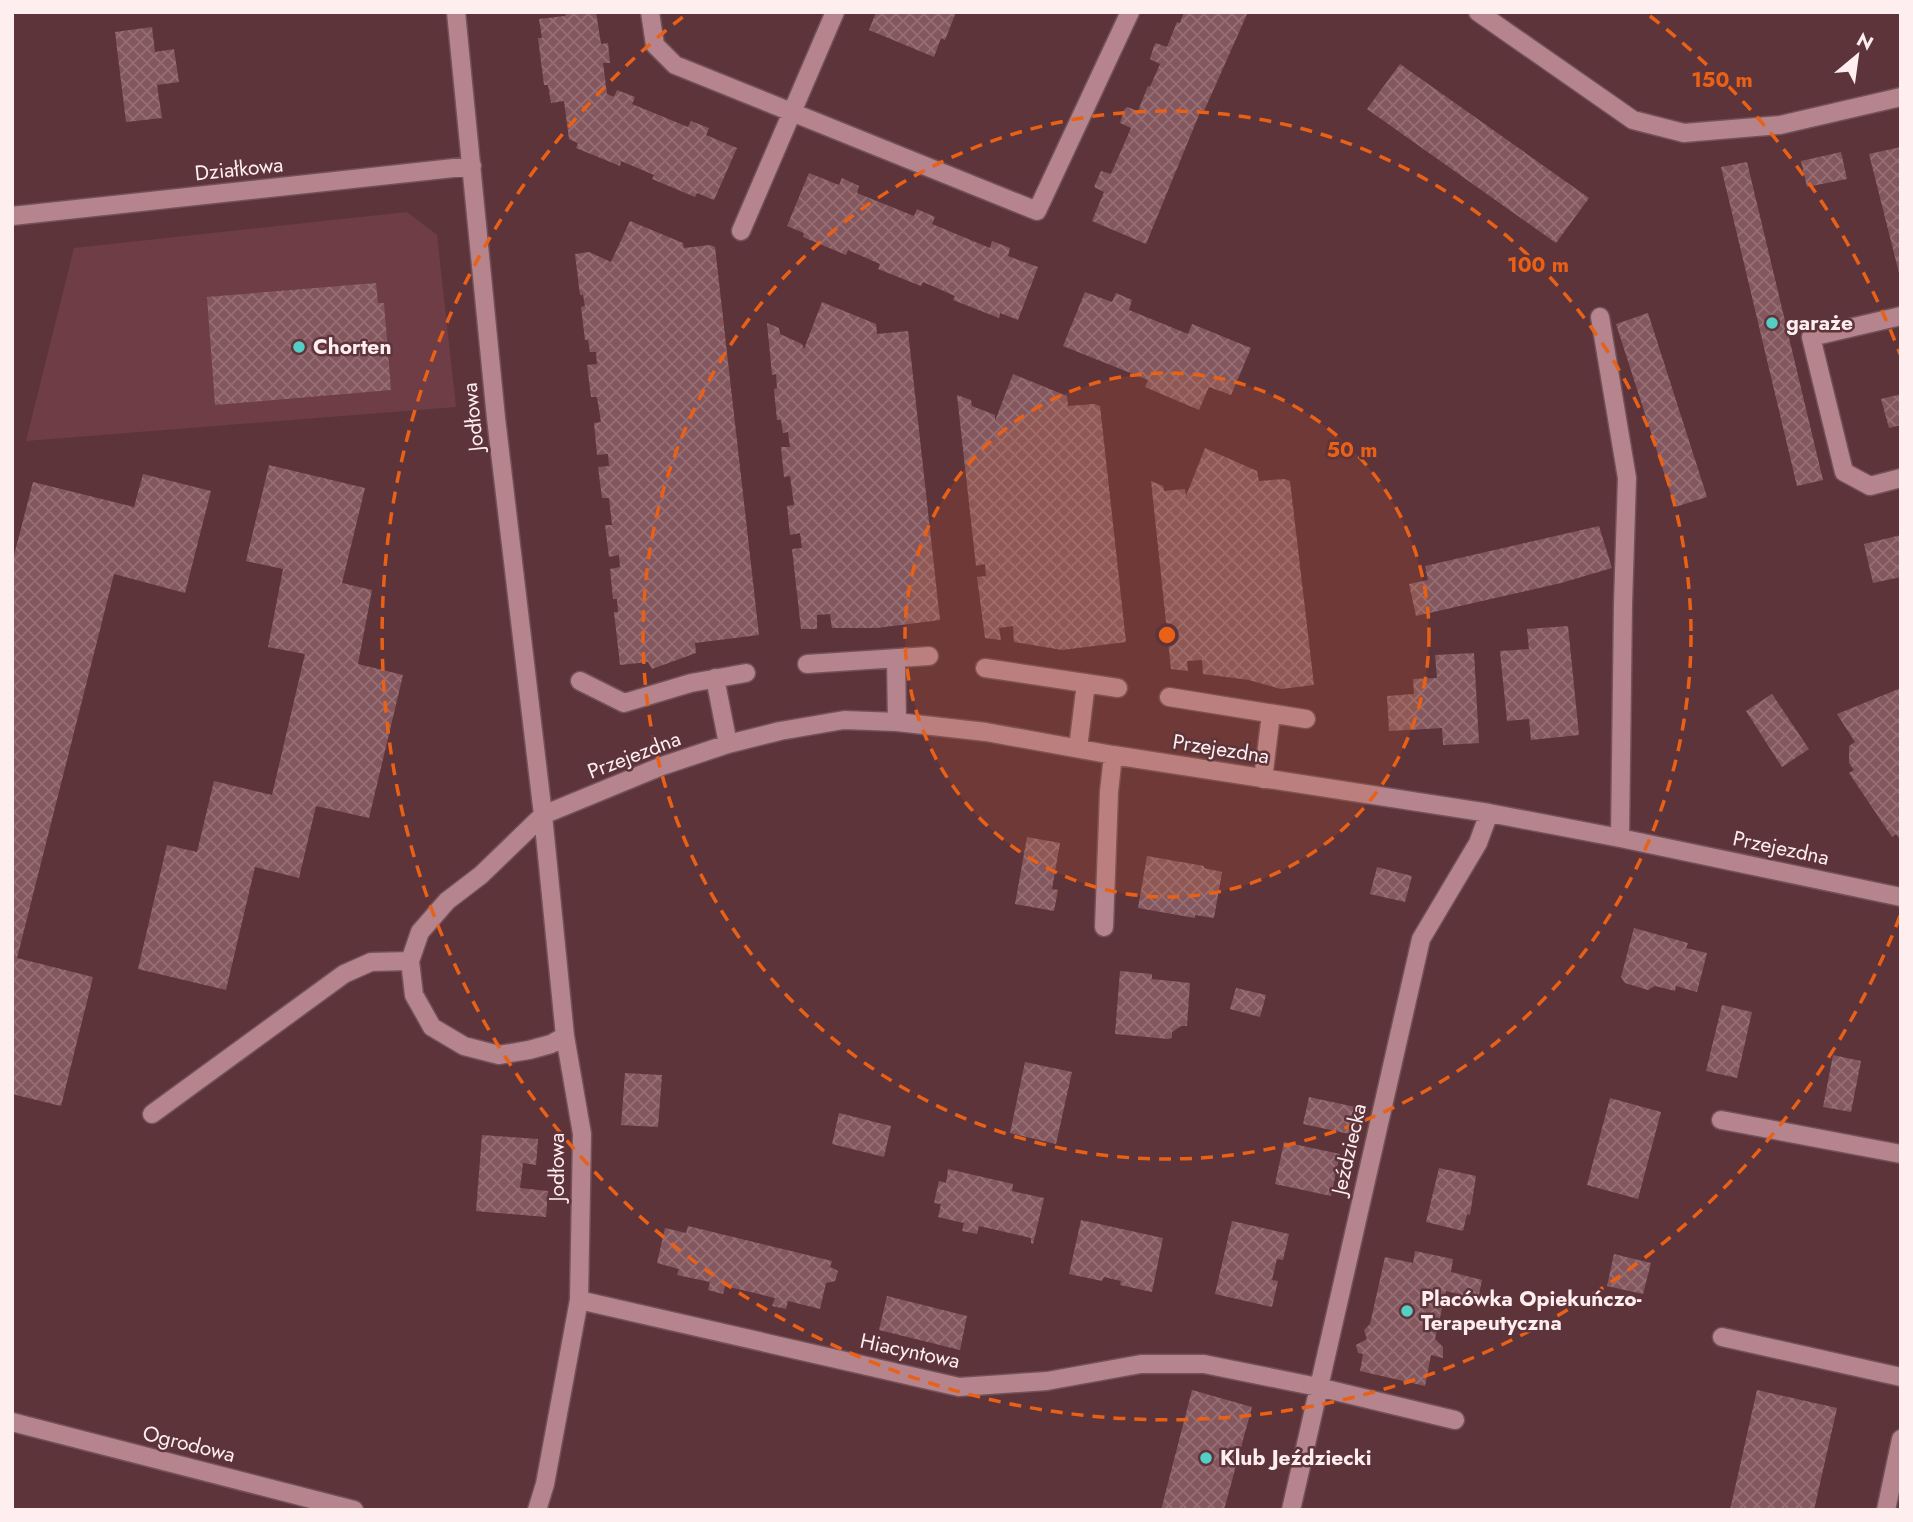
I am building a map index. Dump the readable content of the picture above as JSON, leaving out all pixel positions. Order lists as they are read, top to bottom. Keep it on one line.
{"streets":{"street":["Działkowa","Jodłowa","Przejezdna","Jeździecka","Hiacyntowa","Ogrodowa"]},"crossings":[["Działkowa","Jodłowa"],["Jodłowa","Przejezdna"],["Jodłowa","Hiacyntowa"],["Przejezdna","Jeździecka"],["Jeździecka","Hiacyntowa"]],"places":["garaże","Chorten","Placówka Opiekuńczo- Terapeutyczna","Klub Jeździecki"],"north":"top right","rings":["150 m","100 m","50 m"]}
